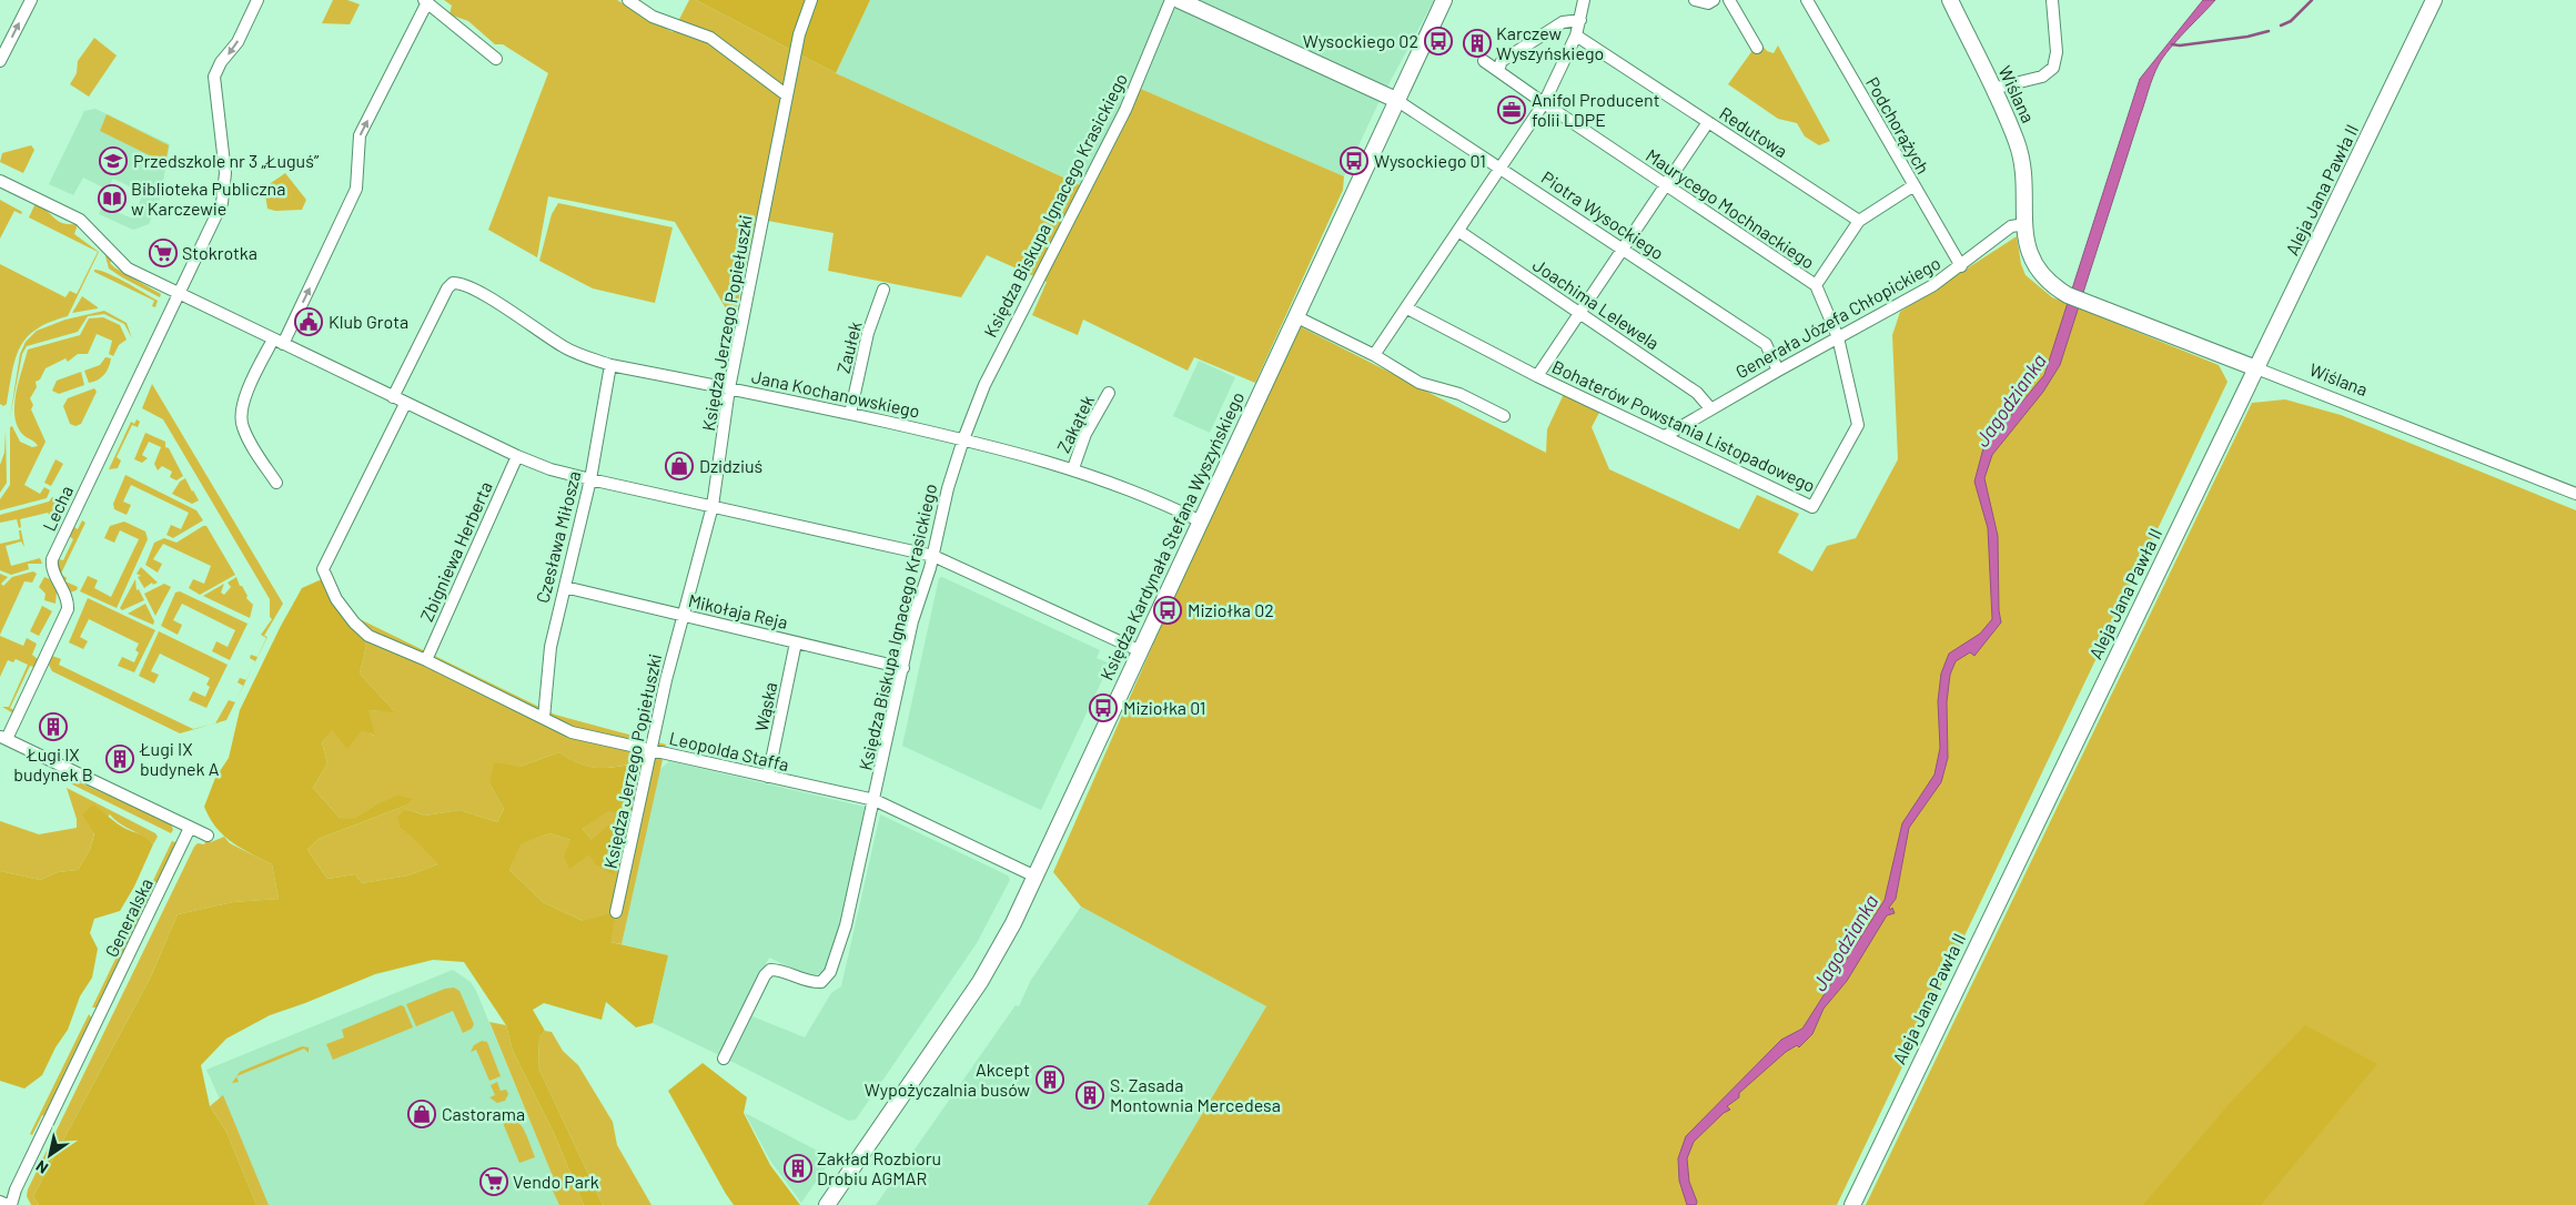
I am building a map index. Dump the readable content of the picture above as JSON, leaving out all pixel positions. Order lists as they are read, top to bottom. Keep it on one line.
{"streets":{"street":["Wiślana","Podchorążych","Redutowa","Aleja Jana Pawła II","Księdza Biskupa Ignacego Krasickiego","Maurycego Mochnackiego","Piotra Wysockiego","Joachima Lelewela","Generała Józefa Chłopickiego","Księdza Jerzego Popiełuszki","Zaułek","Jana Kochanowskiego","Zakątek","Bohaterów Powstania Listopadowego","Lecha","Księdza Kardynała Stefana Wyszyńskiego","Czesława Miłosza","Zbigniewa Herberta","Mikołaja Reja","Wąska","Leopolda Staffa","Generalska"]},"crossings":[["Wiślana","Aleja Jana Pawła II"],["Wiślana","Generała Józefa Chłopickiego"],["Podchorążych","Generała Józefa Chłopickiego"],["Księdza Biskupa Ignacego Krasickiego","Jana Kochanowskiego"],["Księdza Biskupa Ignacego Krasickiego","Mikołaja Reja"],["Księdza Biskupa Ignacego Krasickiego","Leopolda Staffa"],["Maurycego Mochnackiego","Generała Józefa Chłopickiego"],["Maurycego Mochnackiego","Bohaterów Powstania Listopadowego"],["Piotra Wysockiego","Generała Józefa Chłopickiego"],["Piotra Wysockiego","Księdza Kardynała Stefana Wyszyńskiego"],["Joachima Lelewela","Generała Józefa Chłopickiego"],["Generała Józefa Chłopickiego","Bohaterów Powstania Listopadowego"],["Księdza Jerzego Popiełuszki","Jana Kochanowskiego"],["Księdza Jerzego Popiełuszki","Mikołaja Reja"],["Księdza Jerzego Popiełuszki","Leopolda Staffa"],["Zaułek","Jana Kochanowskiego"],["Jana Kochanowskiego","Zakątek"],["Jana Kochanowskiego","Księdza Kardynała Stefana Wyszyńskiego"],["Jana Kochanowskiego","Czesława Miłosza"],["Księdza Kardynała Stefana Wyszyńskiego","Leopolda Staffa"],["Czesława Miłosza","Mikołaja Reja"],["Czesława Miłosza","Leopolda Staffa"],["Zbigniewa Herberta","Leopolda Staffa"],["Mikołaja Reja","Wąska"],["Wąska","Leopolda Staffa"]],"one_way":["Lecha"],"water":["Jagodzianka"],"places":{"bus stop":["Wysockiego 02","Wysockiego 01","Miziołka 02","Miziołka 01"],"building":["Karczew Wyszyńskiego","Ługi IX budynek B","Ługi IX budynek A","Akcept Wypożyczalnia busów","S. Zasada Montownia Mercedesa","Zakład Rozbioru Drobiu AGMAR"],"office":["Anifol Producent folii LDPE"],"school or university":["Przedszkole nr 3 „Ługuś”"],"library":["Biblioteka Publiczna w Karczewie"],"supermarket":["Stokrotka","Vendo Park"],"public building":["Klub Grota"],"shop":["Dzidziuś","Castorama"]},"north":"bottom left"}
